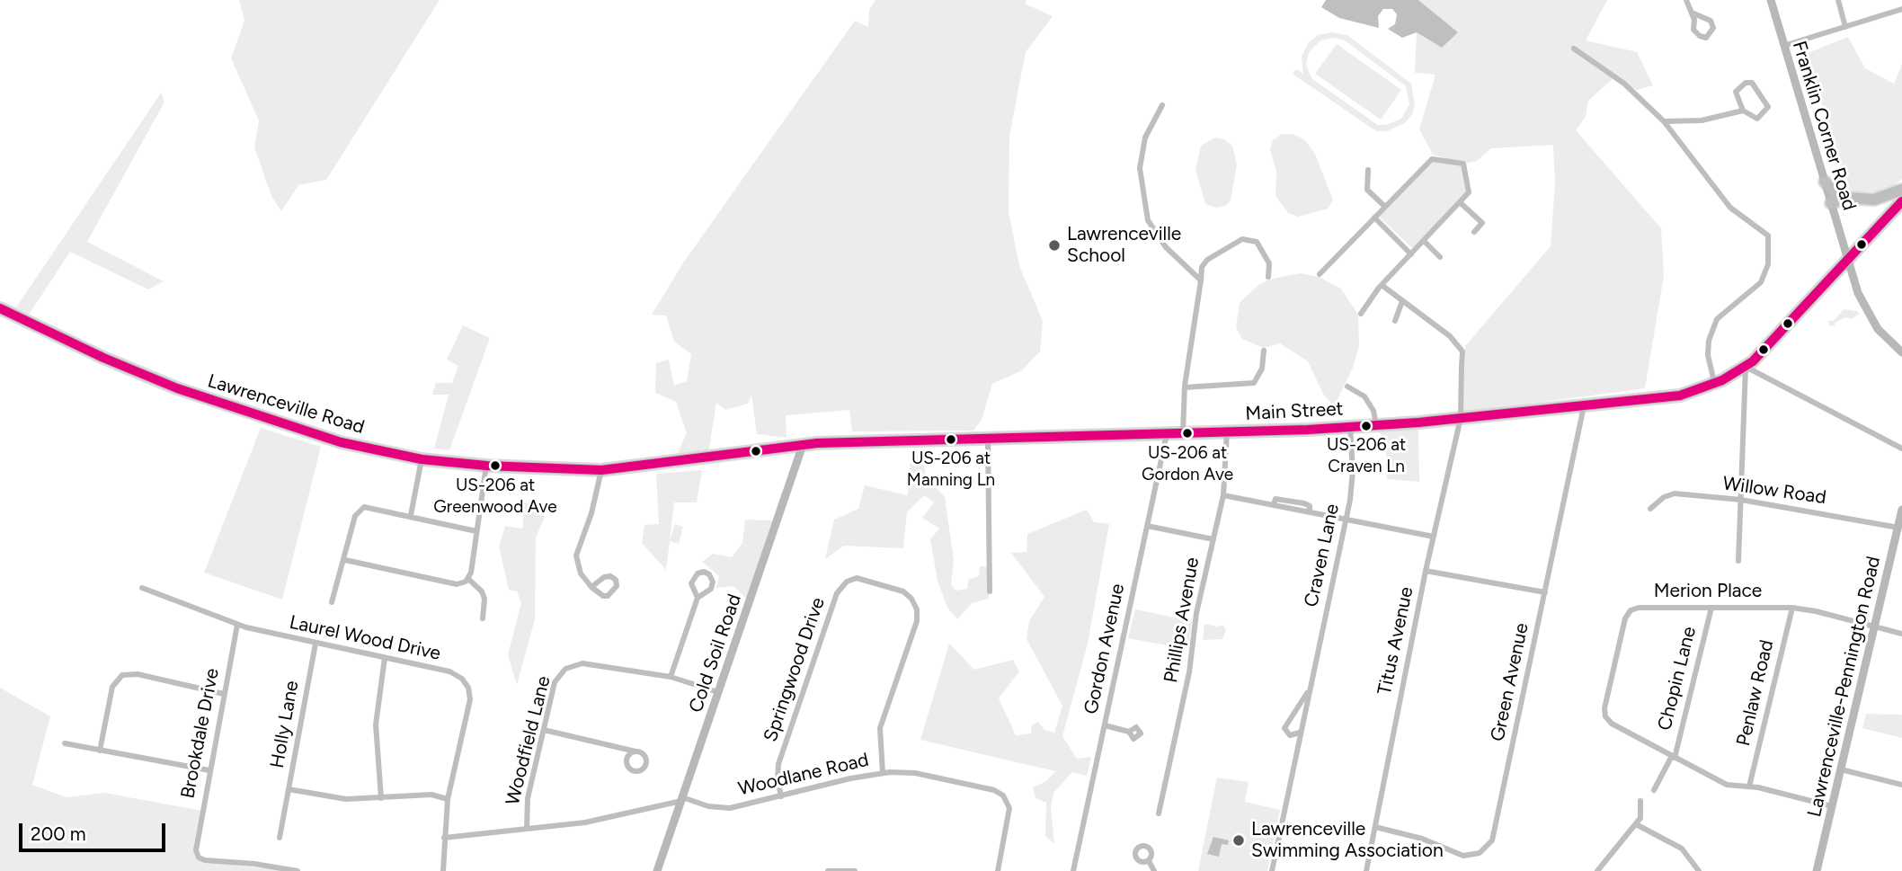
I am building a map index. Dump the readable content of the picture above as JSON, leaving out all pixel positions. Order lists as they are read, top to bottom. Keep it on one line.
{"streets":{"highway":["Lawrenceville Road","Main Street"],"street":["Franklin Corner Road","Willow Road","Craven Lane","Merion Place","Phillips Avenue","Laurel Wood Drive","Titus Avenue","Gordon Avenue","Cold Soil Road","Springwood Drive","Chopin Lane","Green Avenue","Lawrenceville-Pennington Road","Penlaw Road","Holly Lane","Brookdale Drive","Woodfield Lane","Woodlane Road"]},"crossings":[["Franklin Corner Road","Main Street"],["Lawrenceville Road","Main Street"],["Lawrenceville Road","Cold Soil Road"],["Main Street","Craven Lane"],["Main Street","Phillips Avenue"],["Main Street","Titus Avenue"],["Main Street","Gordon Avenue"],["Main Street","Cold Soil Road"],["Main Street","Green Avenue"],["Willow Road","Lawrenceville-Pennington Road"],["Merion Place","Chopin Lane"],["Merion Place","Lawrenceville-Pennington Road"],["Merion Place","Penlaw Road"],["Laurel Wood Drive","Holly Lane"],["Laurel Wood Drive","Brookdale Drive"],["Titus Avenue","Green Avenue"],["Cold Soil Road","Woodfield Lane"],["Cold Soil Road","Woodlane Road"],["Springwood Drive","Woodlane Road"]],"places":["Lawrenceville School","US-206 at Craven Ln","US-206 at Gordon Ave","US-206 at Manning Ln","US-206 at Greenwood Ave","Lawrenceville Swimming Association"],"scale_bar":"200 m"}
